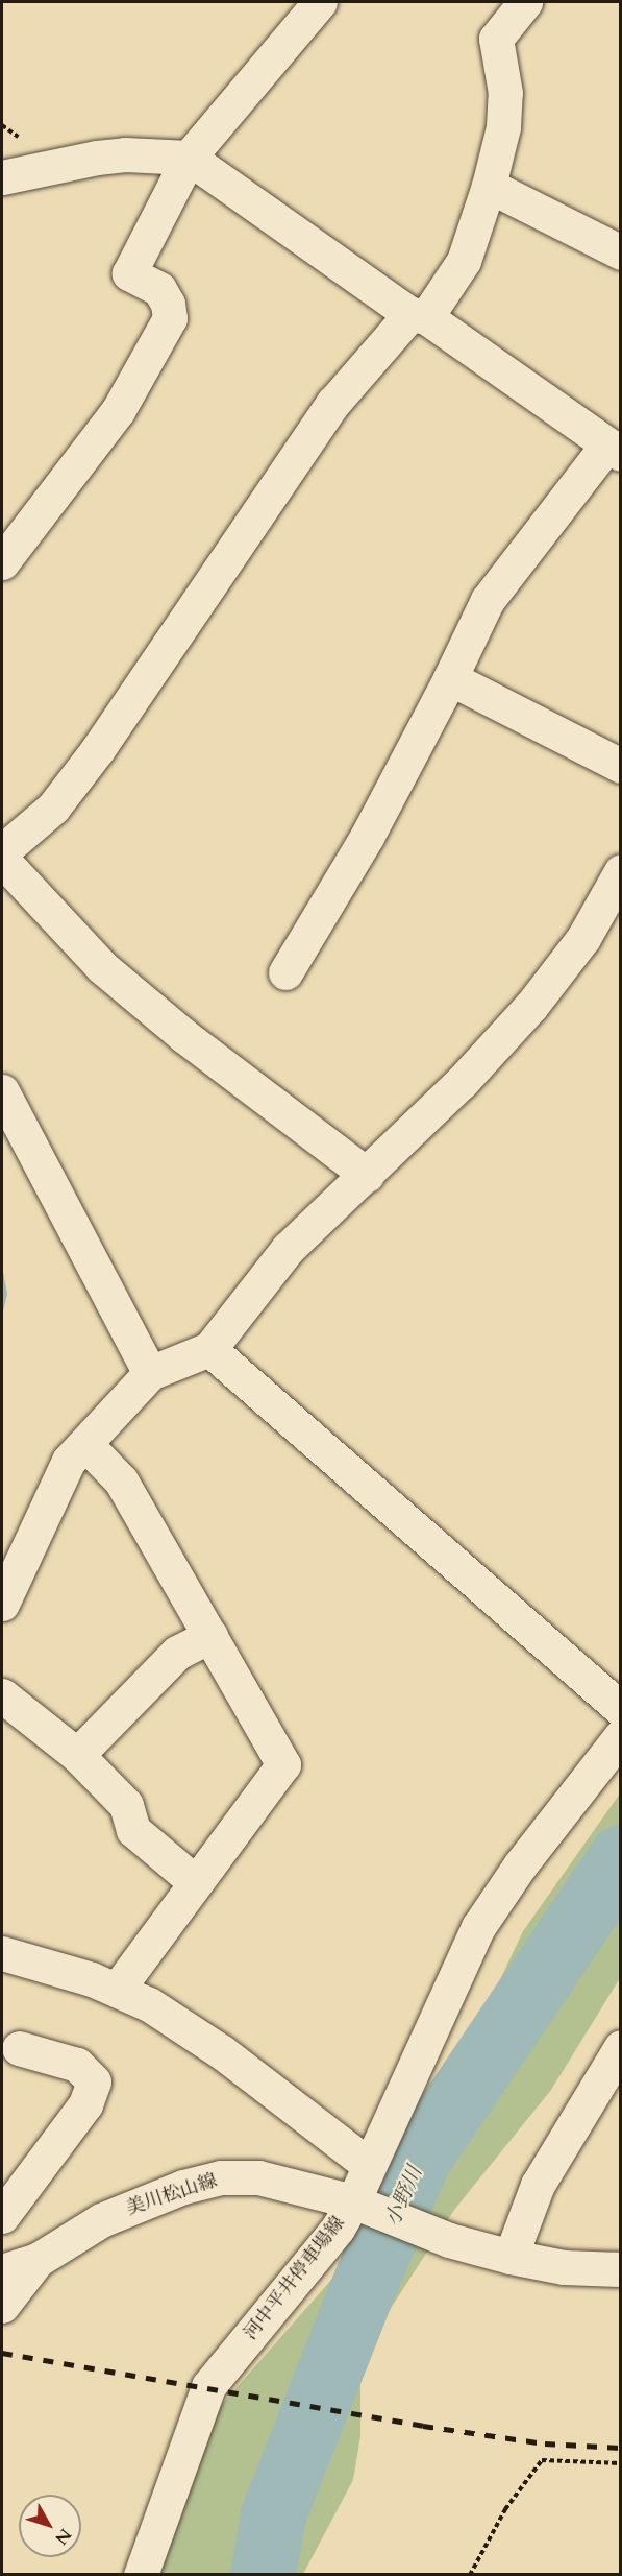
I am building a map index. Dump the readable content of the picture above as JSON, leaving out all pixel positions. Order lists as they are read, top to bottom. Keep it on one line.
{"streets":{"street":["美川松山線","河中平井停車場線"]},"crossings":[["美川松山線","河中平井停車場線"]],"water":["小野川"],"north":"bottom right"}
